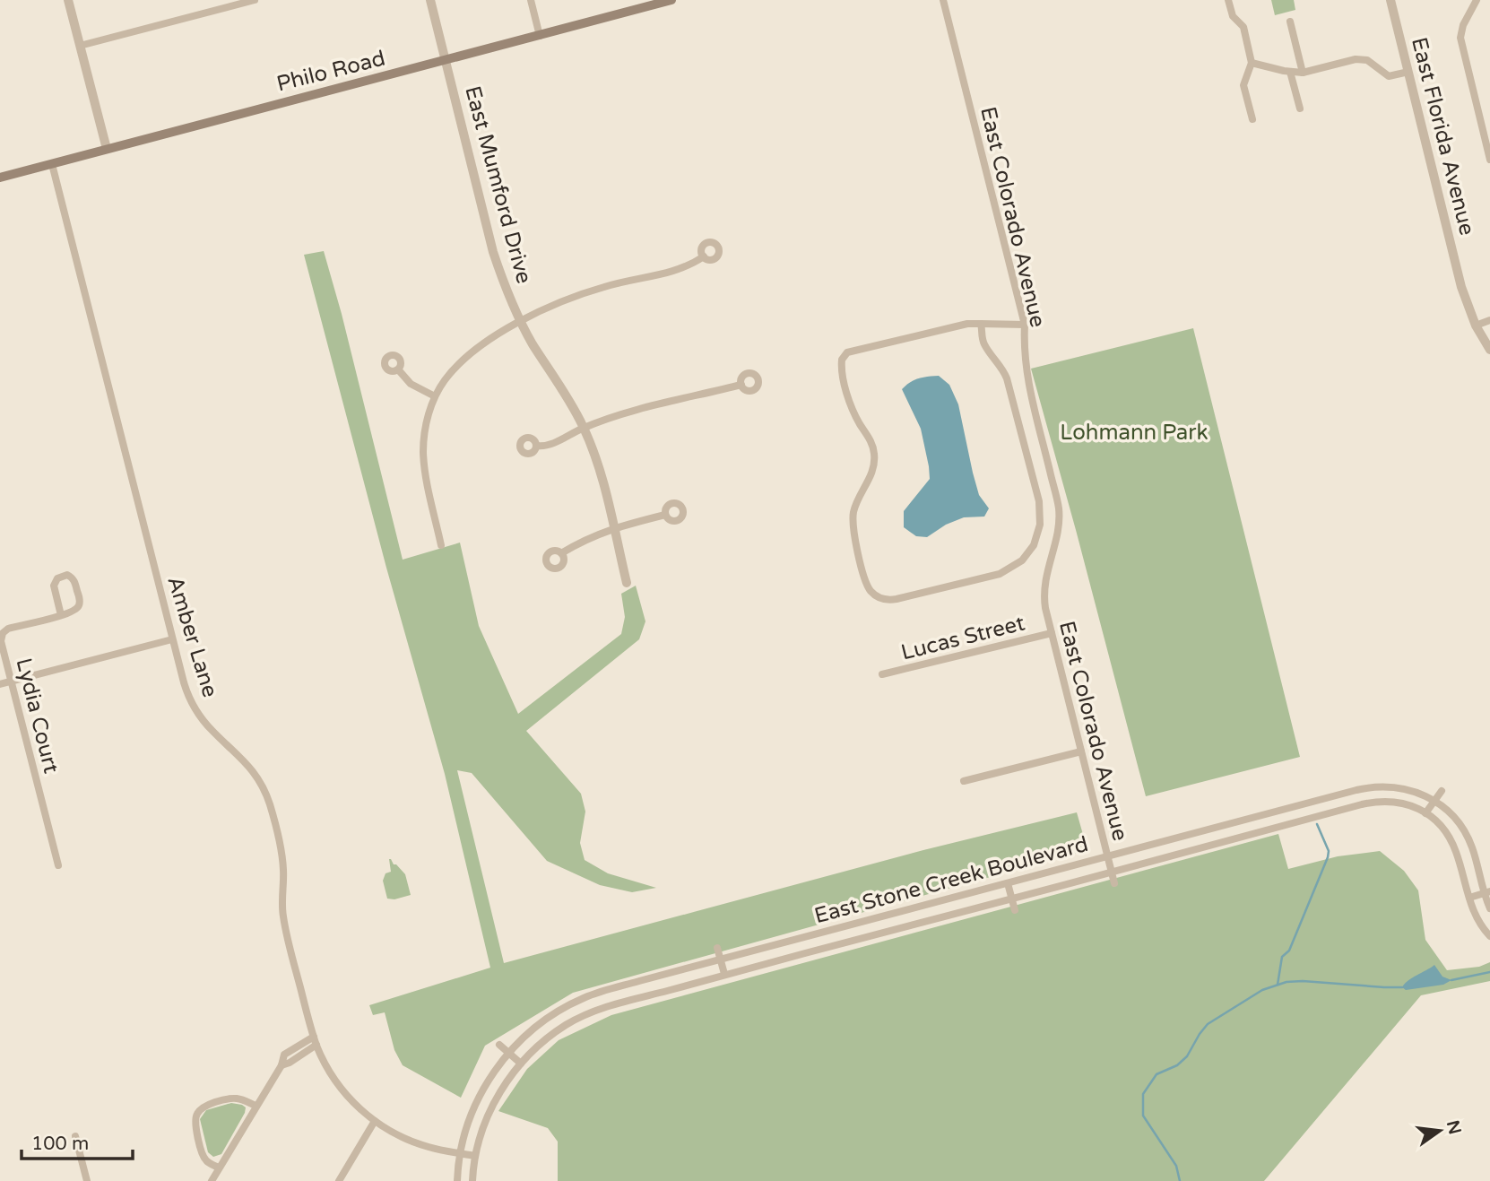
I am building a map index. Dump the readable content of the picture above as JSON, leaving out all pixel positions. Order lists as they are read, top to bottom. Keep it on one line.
{"streets":{"main road":["Philo Road"],"street":["East Florida Avenue","East Mumford Drive","East Colorado Avenue","Amber Lane","Lucas Street","Lydia Court","East Stone Creek Boulevard"]},"crossings":[["Philo Road","East Mumford Drive"],["Philo Road","Amber Lane"],["East Colorado Avenue","Lucas Street"],["East Colorado Avenue","East Stone Creek Boulevard"],["Amber Lane","East Stone Creek Boulevard"]],"parks":["Lohmann Park"],"scale_bar":"100 m","north":"right"}
